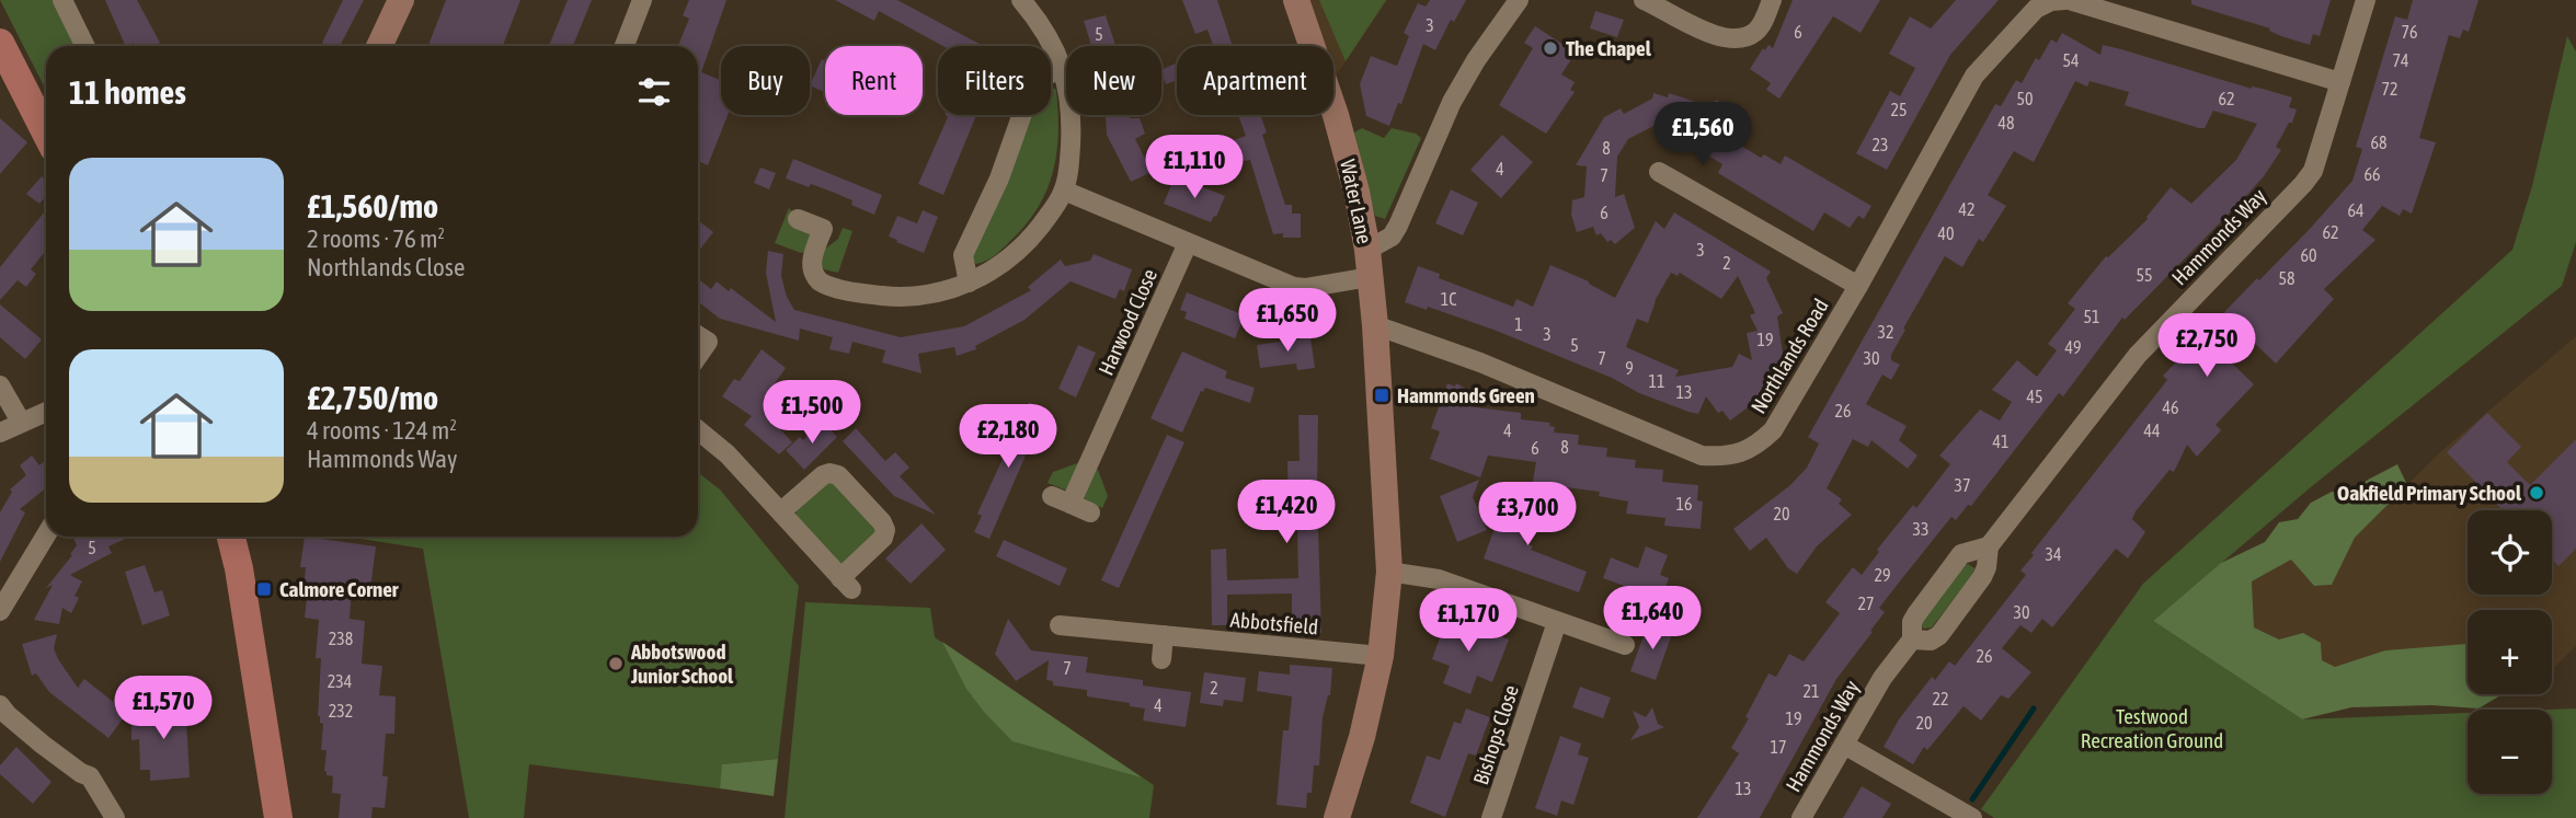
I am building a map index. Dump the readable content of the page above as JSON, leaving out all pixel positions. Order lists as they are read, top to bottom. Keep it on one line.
{"streets":{"street":["Water Lane","Hammonds Way","Harwood Close","Northlands Road","Abbotsfield","Bishops Close"]},"crossings":[["Water Lane","Northlands Road"],["Water Lane","Abbotsfield"],["Hammonds Way","Northlands Road"]],"parks":["Testwood Recreation Ground"],"places":{"other":["The Chapel","Oakfield Primary School","Abbotswood Junior School"],"transit":["Hammonds Green","Calmore Corner"]},"house_numbers":["3","6","76","5","54","74","72","50","62","25","48","68","23","8","4","66","7","42","64","6","62","40","3","60","2","55","58","1C","51","1","32","3","19","5","49","7","30","9","11","13","45","46","26","4","44","41","8","6","37","16","20","33","5","34","29","27","30","238","26","7","234","2","21","22","4","232","19","20","17","13"],"page":{"chip":["Buy","Rent","Filters","New","Apartment"],"heading":"11 homes","price":["£1,560","£1,110","£1,650","£2,750","£1,500","£2,180","£1,420","£3,700","£1,640","£1,170","£1,570"],"list":[{"name":"£1,560/mo","note":"2 rooms · 76 m² · Northlands Close"},{"name":"£2,750/mo","note":"4 rooms · 124 m² · Hammonds Way"}],"map_buttons":["+","−"]}}
